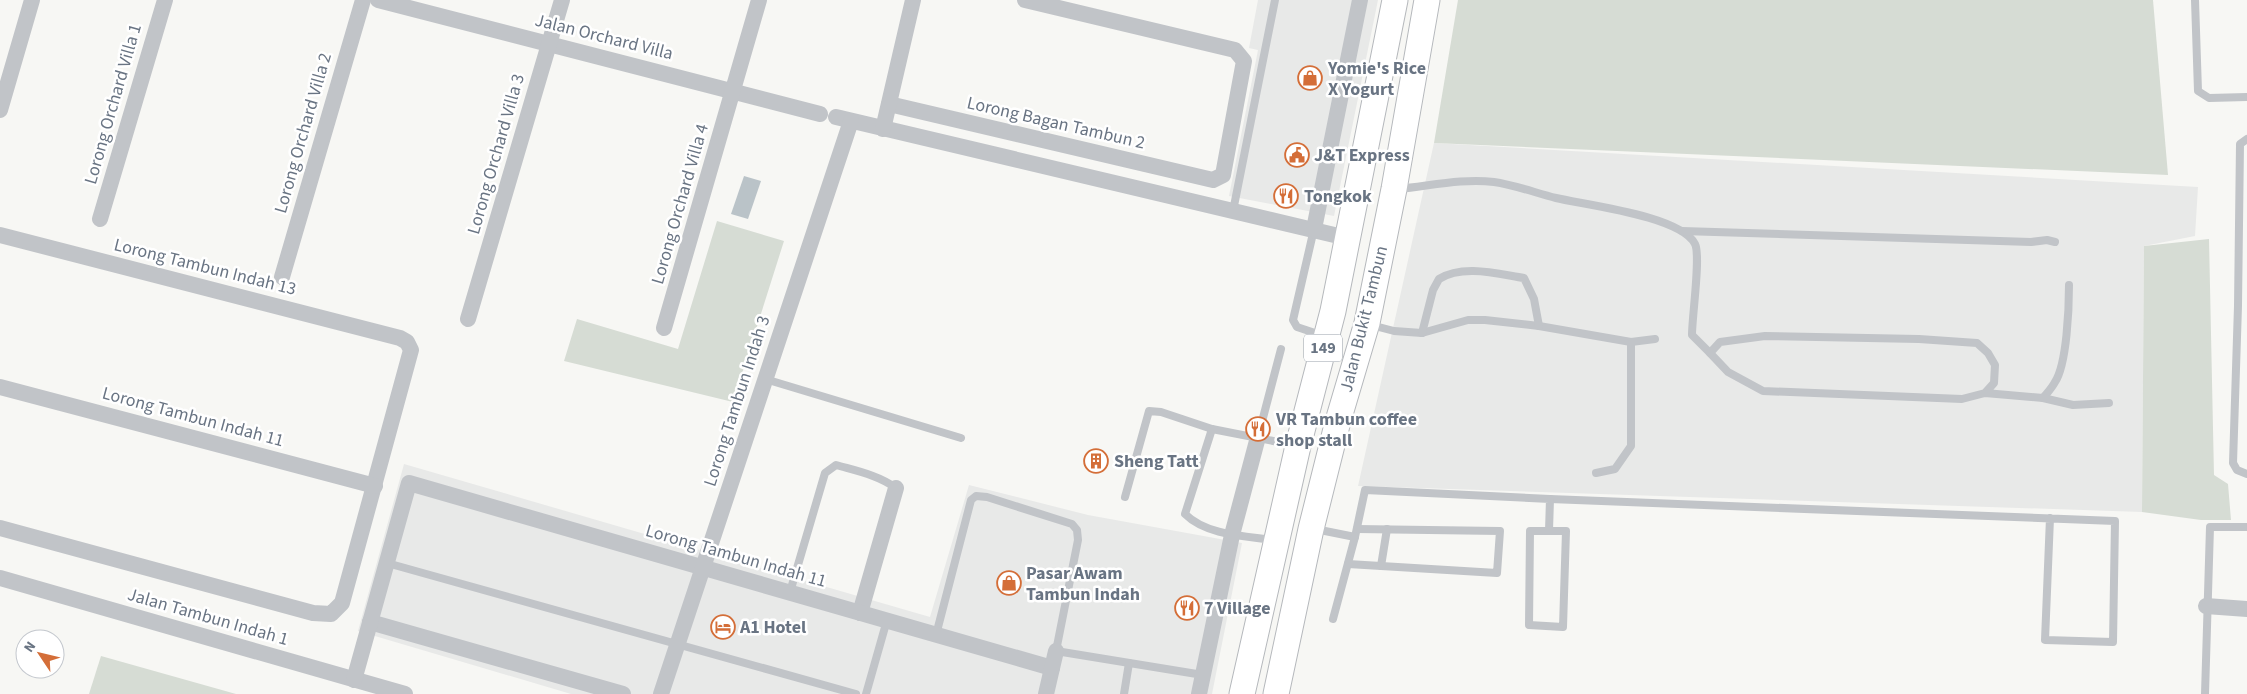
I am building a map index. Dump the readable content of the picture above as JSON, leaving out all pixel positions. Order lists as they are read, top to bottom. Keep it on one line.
{"streets":{"main road":["Jalan Bukit Tambun","149"],"street":["Jalan Orchard Villa","Lorong Orchard Villa 1","Lorong Bagan Tambun 2","Lorong Orchard Villa 2","Lorong Orchard Villa 3","Lorong Orchard Villa 4","Lorong Tambun Indah 13","Lorong Tambun Indah 3","Lorong Tambun Indah 11","Jalan Tambun Indah 1"]},"crossings":[["Jalan Orchard Villa","Lorong Orchard Villa 3"],["Jalan Orchard Villa","Lorong Orchard Villa 4"],["Jalan Orchard Villa","Jalan Bukit Tambun"],["Jalan Orchard Villa","Lorong Tambun Indah 3"],["Lorong Tambun Indah 13","Lorong Tambun Indah 11"],["Lorong Tambun Indah 13","Jalan Tambun Indah 1"],["Lorong Tambun Indah 3","Lorong Tambun Indah 11"],["Lorong Tambun Indah 11","Jalan Tambun Indah 1"]],"places":{"shop":["Yomie's Rice X Yogurt","Pasar Awam Tambun Indah"],"public building":["J&T Express"],"restaurant":["Tongkok","VR Tambun coffee shop stall","7 Village"],"building":["Sheng Tatt"],"hotel":["A1 Hotel"]},"north":"top left"}
